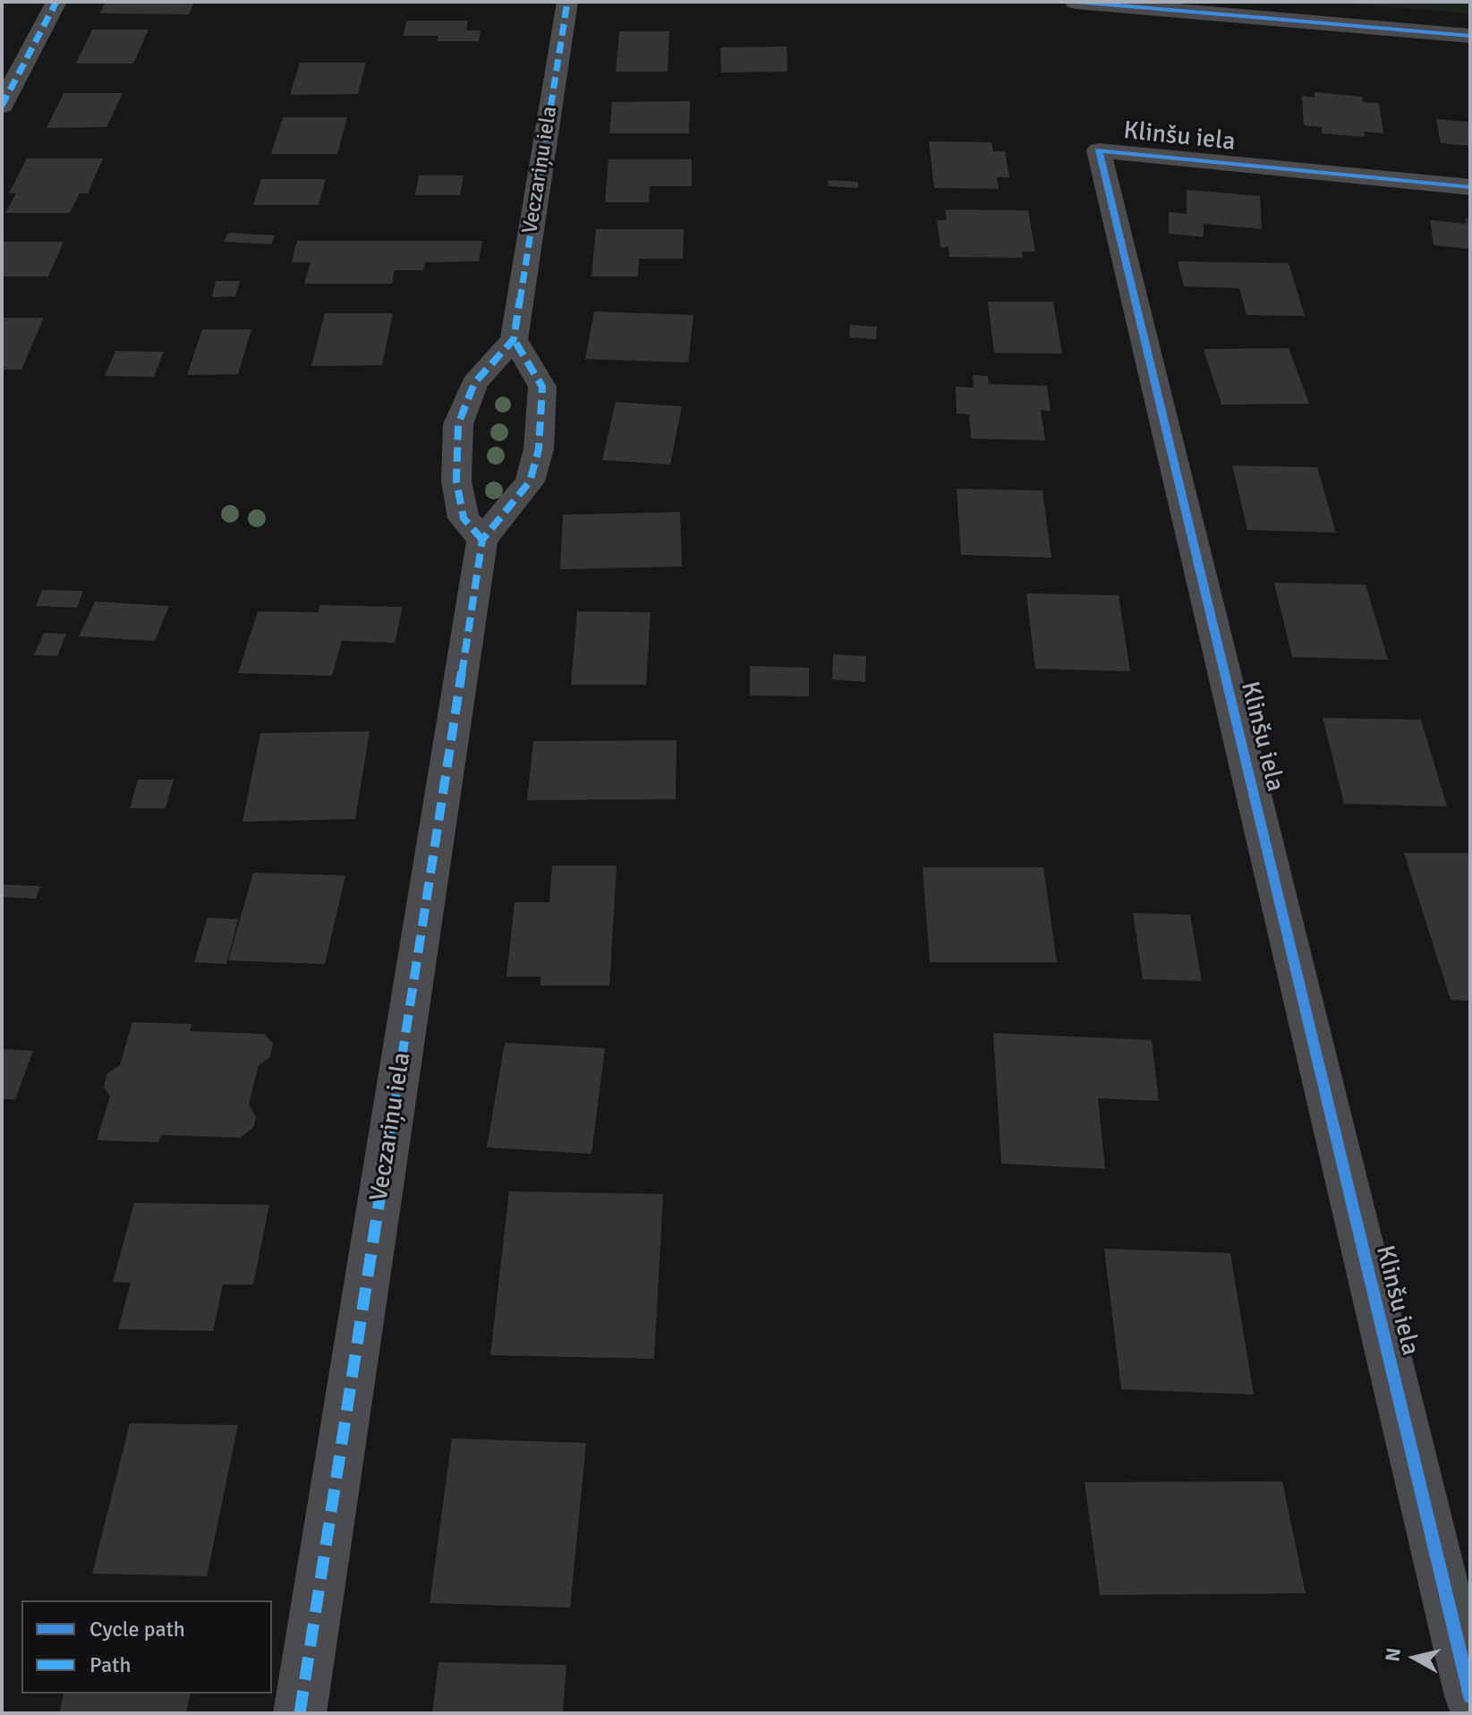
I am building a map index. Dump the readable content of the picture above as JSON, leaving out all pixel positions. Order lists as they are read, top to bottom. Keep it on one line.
{"streets":{"street":["Klinšu iela","Veczariņu iela"]},"legend":["Cycle path","Path"],"north":"left"}
